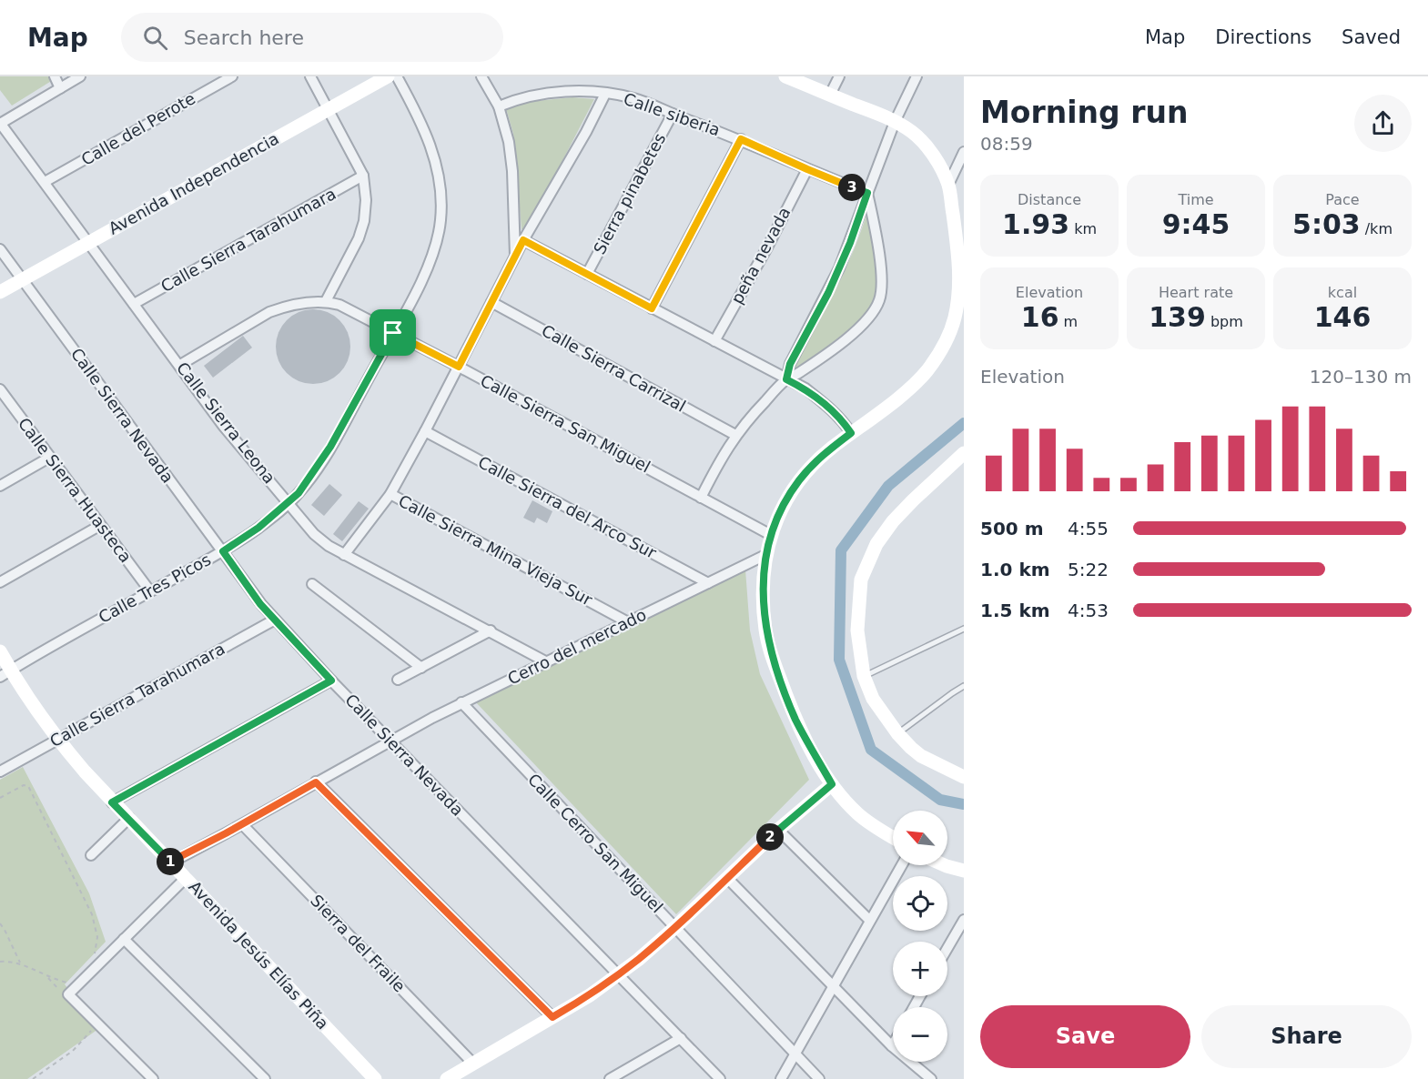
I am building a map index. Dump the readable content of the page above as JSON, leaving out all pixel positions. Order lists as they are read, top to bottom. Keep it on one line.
{"streets":{"street":["Calle siberia","Calle del Perote","Avenida Independencia","Sierra pinabetes","Calle Sierra Tarahumara","peña nevada","Calle Sierra Carrizal","Calle Sierra Nevada","Calle Sierra Leona","Calle Sierra San Miguel","Calle Sierra Huasteca","Calle Sierra del Arco Sur","Calle Sierra Mina Vieja Sur","Calle Tres Picos","Cerro del mercado","Calle Cerro San Miguel","Sierra del Fraile","Avenida Jesús Elías Piña"]},"crossings":[["Calle siberia","Sierra pinabetes"],["Calle siberia","peña nevada"],["Calle del Perote","Calle Sierra Leona"],["Avenida Independencia","Calle Sierra Nevada"],["Avenida Independencia","Calle Sierra Leona"],["Calle Sierra Tarahumara","Calle Sierra Nevada"],["Calle Sierra Tarahumara","Calle Sierra Leona"],["Calle Sierra Tarahumara","Avenida Jesús Elías Piña"],["Calle Sierra Nevada","Calle Tres Picos"],["Calle Sierra Nevada","Cerro del mercado"],["Calle Sierra Leona","Calle Sierra San Miguel"],["Calle Sierra Leona","Calle Tres Picos"],["Calle Sierra Leona","Cerro del mercado"],["Calle Sierra San Miguel","Calle Tres Picos"],["Calle Sierra Huasteca","Calle Tres Picos"],["Calle Sierra del Arco Sur","Cerro del mercado"],["Calle Sierra Mina Vieja Sur","Cerro del mercado"],["Calle Tres Picos","Avenida Jesús Elías Piña"],["Cerro del mercado","Calle Cerro San Miguel"],["Cerro del mercado","Sierra del Fraile"],["Cerro del mercado","Avenida Jesús Elías Piña"]],"north":"top left","page":{"header":"Map","search":"Search here","nav":["Map","Directions","Saved"],"heading":["Morning run","08:59"],"stats":[["Distance","1.93 km"],["Time","9:45"],["Pace","5:03 /km"],["Elevation","16 m"],["Heart rate","139 bpm"],["kcal","146"]],"pins":["3","2","1"],"chart":["Elevation","120–130 m"],"list":[{"name":"500 m","note":"4:55"},{"name":"1.0 km","note":"5:22"},{"name":"1.5 km","note":"4:53"}],"map_buttons":["+","−"],"buttons":["Save","Share"]}}
